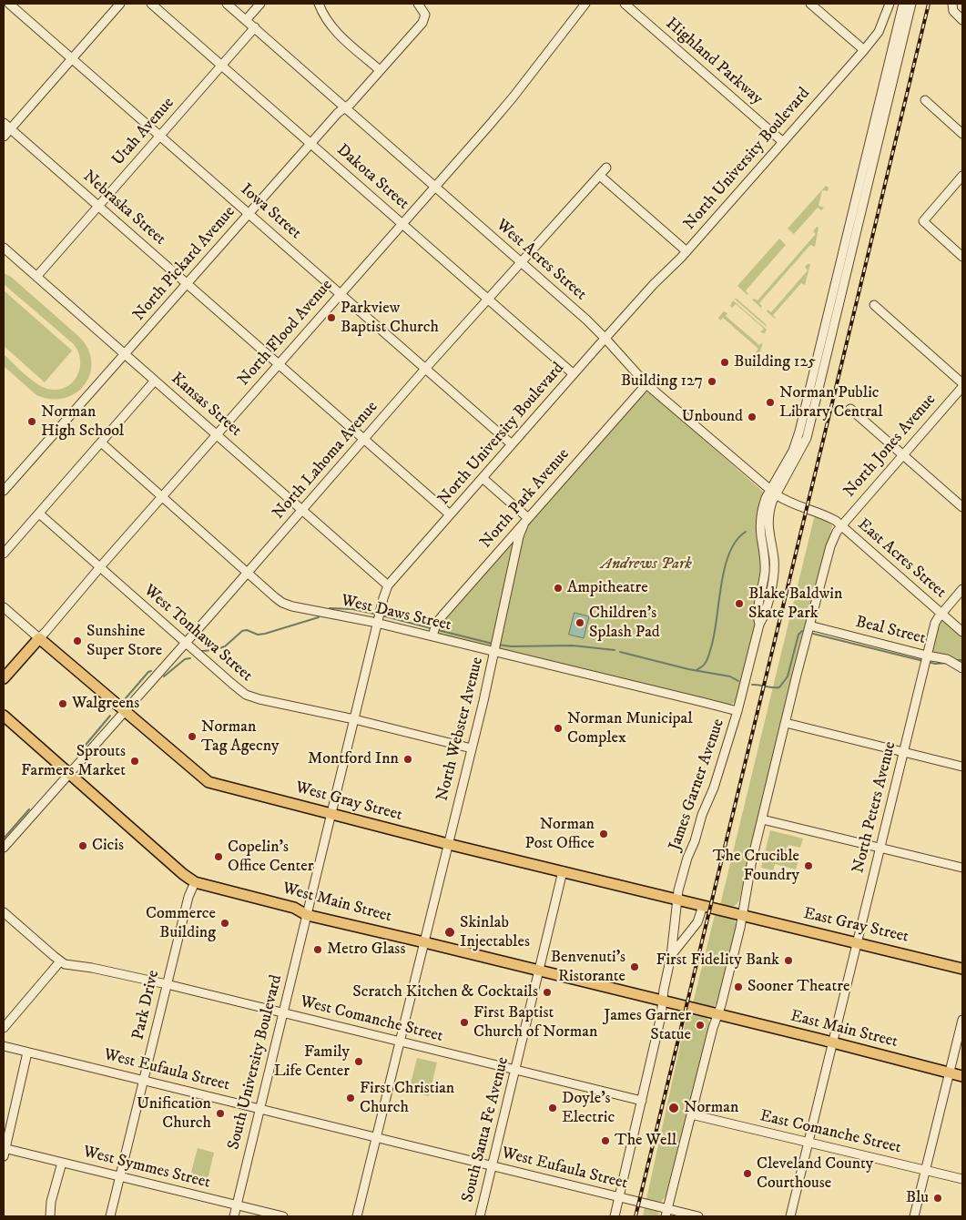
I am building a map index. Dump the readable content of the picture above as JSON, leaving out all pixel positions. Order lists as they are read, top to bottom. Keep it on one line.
{"streets":{"main road":["North Flood Avenue","West Gray Street","West Main Street","East Gray Street","East Main Street"],"street":["Highland Parkway","Utah Avenue","North University Boulevard","Dakota Street","Nebraska Street","Iowa Street","West Acres Street","North Pickard Avenue","Kansas Street","North Jones Avenue","North Lahoma Avenue","North Park Avenue","East Acres Street","West Daws Street","Beal Street","West Tonhawa Street","North Webster Avenue","James Garner Avenue","North Peters Avenue","Park Drive","West Comanche Street","South University Boulevard","West Eufaula Street","South Santa Fe Avenue","East Comanche Street","West Symmes Street"]},"crossings":[["Highland Parkway","North University Boulevard"],["Utah Avenue","Dakota Street"],["Utah Avenue","Nebraska Street"],["Utah Avenue","Iowa Street"],["Utah Avenue","West Acres Street"],["Utah Avenue","Kansas Street"],["North University Boulevard","Dakota Street"],["North University Boulevard","Nebraska Street"],["North University Boulevard","Iowa Street"],["North University Boulevard","West Acres Street"],["North University Boulevard","Kansas Street"],["North University Boulevard","West Daws Street"],["North University Boulevard","West Tonhawa Street"],["North University Boulevard","West Gray Street"],["North University Boulevard","West Main Street"],["North University Boulevard","South University Boulevard"],["Dakota Street","North Pickard Avenue"],["Dakota Street","North Flood Avenue"],["Dakota Street","North Lahoma Avenue"],["Nebraska Street","North Pickard Avenue"],["Nebraska Street","North Flood Avenue"],["Nebraska Street","North Lahoma Avenue"],["Iowa Street","North Pickard Avenue"],["Iowa Street","North Flood Avenue"],["Iowa Street","North Lahoma Avenue"],["West Acres Street","North Pickard Avenue"],["West Acres Street","North Flood Avenue"],["West Acres Street","North Jones Avenue"],["West Acres Street","North Lahoma Avenue"],["West Acres Street","North Park Avenue"],["West Acres Street","East Acres Street"],["West Acres Street","James Garner Avenue"],["North Pickard Avenue","Kansas Street"],["North Flood Avenue","Kansas Street"],["North Flood Avenue","West Daws Street"],["North Flood Avenue","West Tonhawa Street"],["North Flood Avenue","West Gray Street"],["Kansas Street","North Lahoma Avenue"],["North Jones Avenue","East Acres Street"],["North Jones Avenue","Beal Street"],["North Jones Avenue","West Gray Street"],["North Jones Avenue","West Main Street"],["North Jones Avenue","East Gray Street"],["North Jones Avenue","East Main Street"],["North Jones Avenue","West Eufaula Street"],["North Jones Avenue","East Comanche Street"],["North Lahoma Avenue","West Daws Street"],["North Lahoma Avenue","West Tonhawa Street"],["North Lahoma Avenue","West Gray Street"],["North Lahoma Avenue","West Main Street"],["North Park Avenue","West Daws Street"],["North Park Avenue","North Webster Avenue"],["East Acres Street","North Peters Avenue"],["West Daws Street","North Webster Avenue"],["West Daws Street","James Garner Avenue"],["Beal Street","North Peters Avenue"],["West Tonhawa Street","North Webster Avenue"],["North Webster Avenue","West Gray Street"],["North Webster Avenue","West Main Street"],["North Webster Avenue","West Comanche Street"],["North Webster Avenue","West Eufaula Street"],["James Garner Avenue","West Gray Street"],["James Garner Avenue","West Main Street"],["James Garner Avenue","West Comanche Street"],["James Garner Avenue","West Eufaula Street"],["West Gray Street","East Gray Street"],["West Gray Street","South Santa Fe Avenue"],["North Peters Avenue","East Gray Street"],["North Peters Avenue","East Main Street"],["North Peters Avenue","East Comanche Street"],["West Main Street","Park Drive"],["West Main Street","East Main Street"],["West Main Street","South University Boulevard"],["West Main Street","South Santa Fe Avenue"],["Park Drive","West Comanche Street"],["Park Drive","West Eufaula Street"],["Park Drive","West Symmes Street"],["West Comanche Street","South University Boulevard"],["West Comanche Street","South Santa Fe Avenue"],["South University Boulevard","West Eufaula Street"],["South University Boulevard","West Symmes Street"],["West Eufaula Street","South Santa Fe Avenue"]],"parks":["Andrews Park"],"places":["Parkview Baptist Church","Building 125","Building 127","Norman Public Library Central","Unbound","Norman High School","Ampitheatre","Blake Baldwin Skate Park","Children's Splash Pad","Sunshine Super Store","Walgreens","Norman Municipal Complex","Norman Tag Agecny","Montford Inn","Sprouts Farmers Market","Norman Post Office","Cicis","Copelin's Office Center","The Crucible Foundry","Commerce Building","Skinlab Injectables","Metro Glass","First Fidelity Bank","Benvenuti's Ristorante","Sooner Theatre","Scratch Kitchen & Cocktails","First Baptist Church of Norman","James Garner Statue","Family Life Center","First Christian Church","Doyle's Electric","Norman","Unification Church","The Well","Cleveland County Courthouse","Blu"]}
